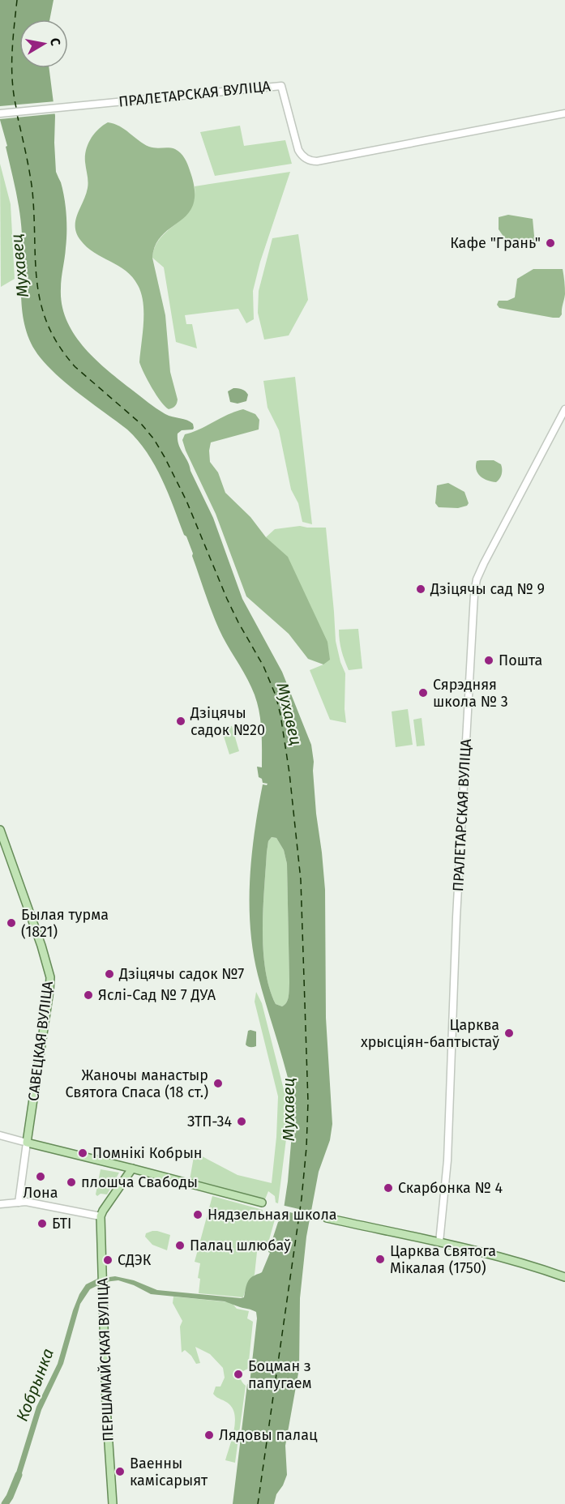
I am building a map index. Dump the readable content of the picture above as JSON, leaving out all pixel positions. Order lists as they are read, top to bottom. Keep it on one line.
{"streets":{"main road":["ПРАЛЕТАРСКАЯ ВУЛІЦА","САВЕЦКАЯ ВУЛІЦА","ПЕРШАМАЙСКАЯ ВУЛІЦА"]},"water":["Мухавец","Кобрынка"],"places":["Кафе \"Грань\"","Дзіцячы сад № 9","Пошта","Сярэдняя школа № 3","Дзіцячы садок №20","Былая турма (1821)","Дзіцячы садок №7","Яслі-Сад № 7 ДУА","Царква хрысціян-баптыстаў","Жаночы манастыр Святога Спаса (18 ст.)","ЗТП-34","Помнікі Кобрын","Лона","плошча Свабоды","Скарбонка № 4","Нядзельная школа","БТІ","Палац шлюбаў","Царква Святога Мікалая (1750)","СДЭК","Боцман з папугаем","Лядовы палац","Ваенны камісарыят"],"north":"right"}
